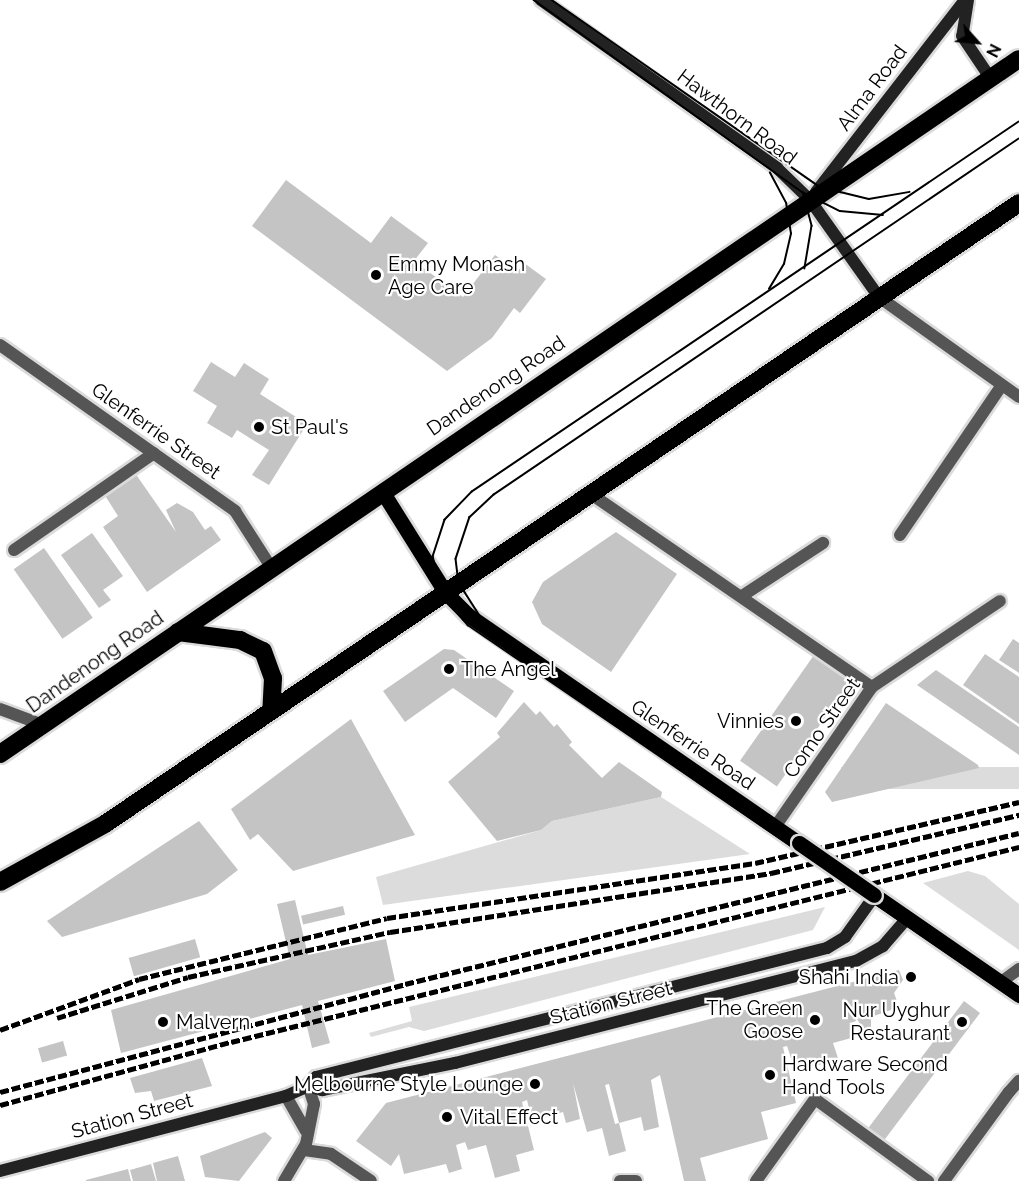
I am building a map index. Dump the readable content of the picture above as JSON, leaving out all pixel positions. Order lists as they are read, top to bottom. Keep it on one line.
{"streets":{"highway":["Dandenong Road"],"main road":["Glenferrie Road"],"street":["Alma Road","Hawthorn Road","Glenferrie Street","Como Street","Station Street"]},"crossings":[["Alma Road","Hawthorn Road"],["Alma Road","Dandenong Road"],["Hawthorn Road","Dandenong Road"],["Dandenong Road","Glenferrie Street"],["Dandenong Road","Glenferrie Road"],["Como Street","Glenferrie Road"],["Glenferrie Road","Station Street"]],"places":["Emmy Monash Age Care","St Paul's","The Angel","Vinnies","Shahi India","The Green Goose","Malvern","Nur Uyghur Restaurant","Hardware Second Hand Tools","Melbourne Style Lounge","Vital Effect"],"north":"bottom right"}
